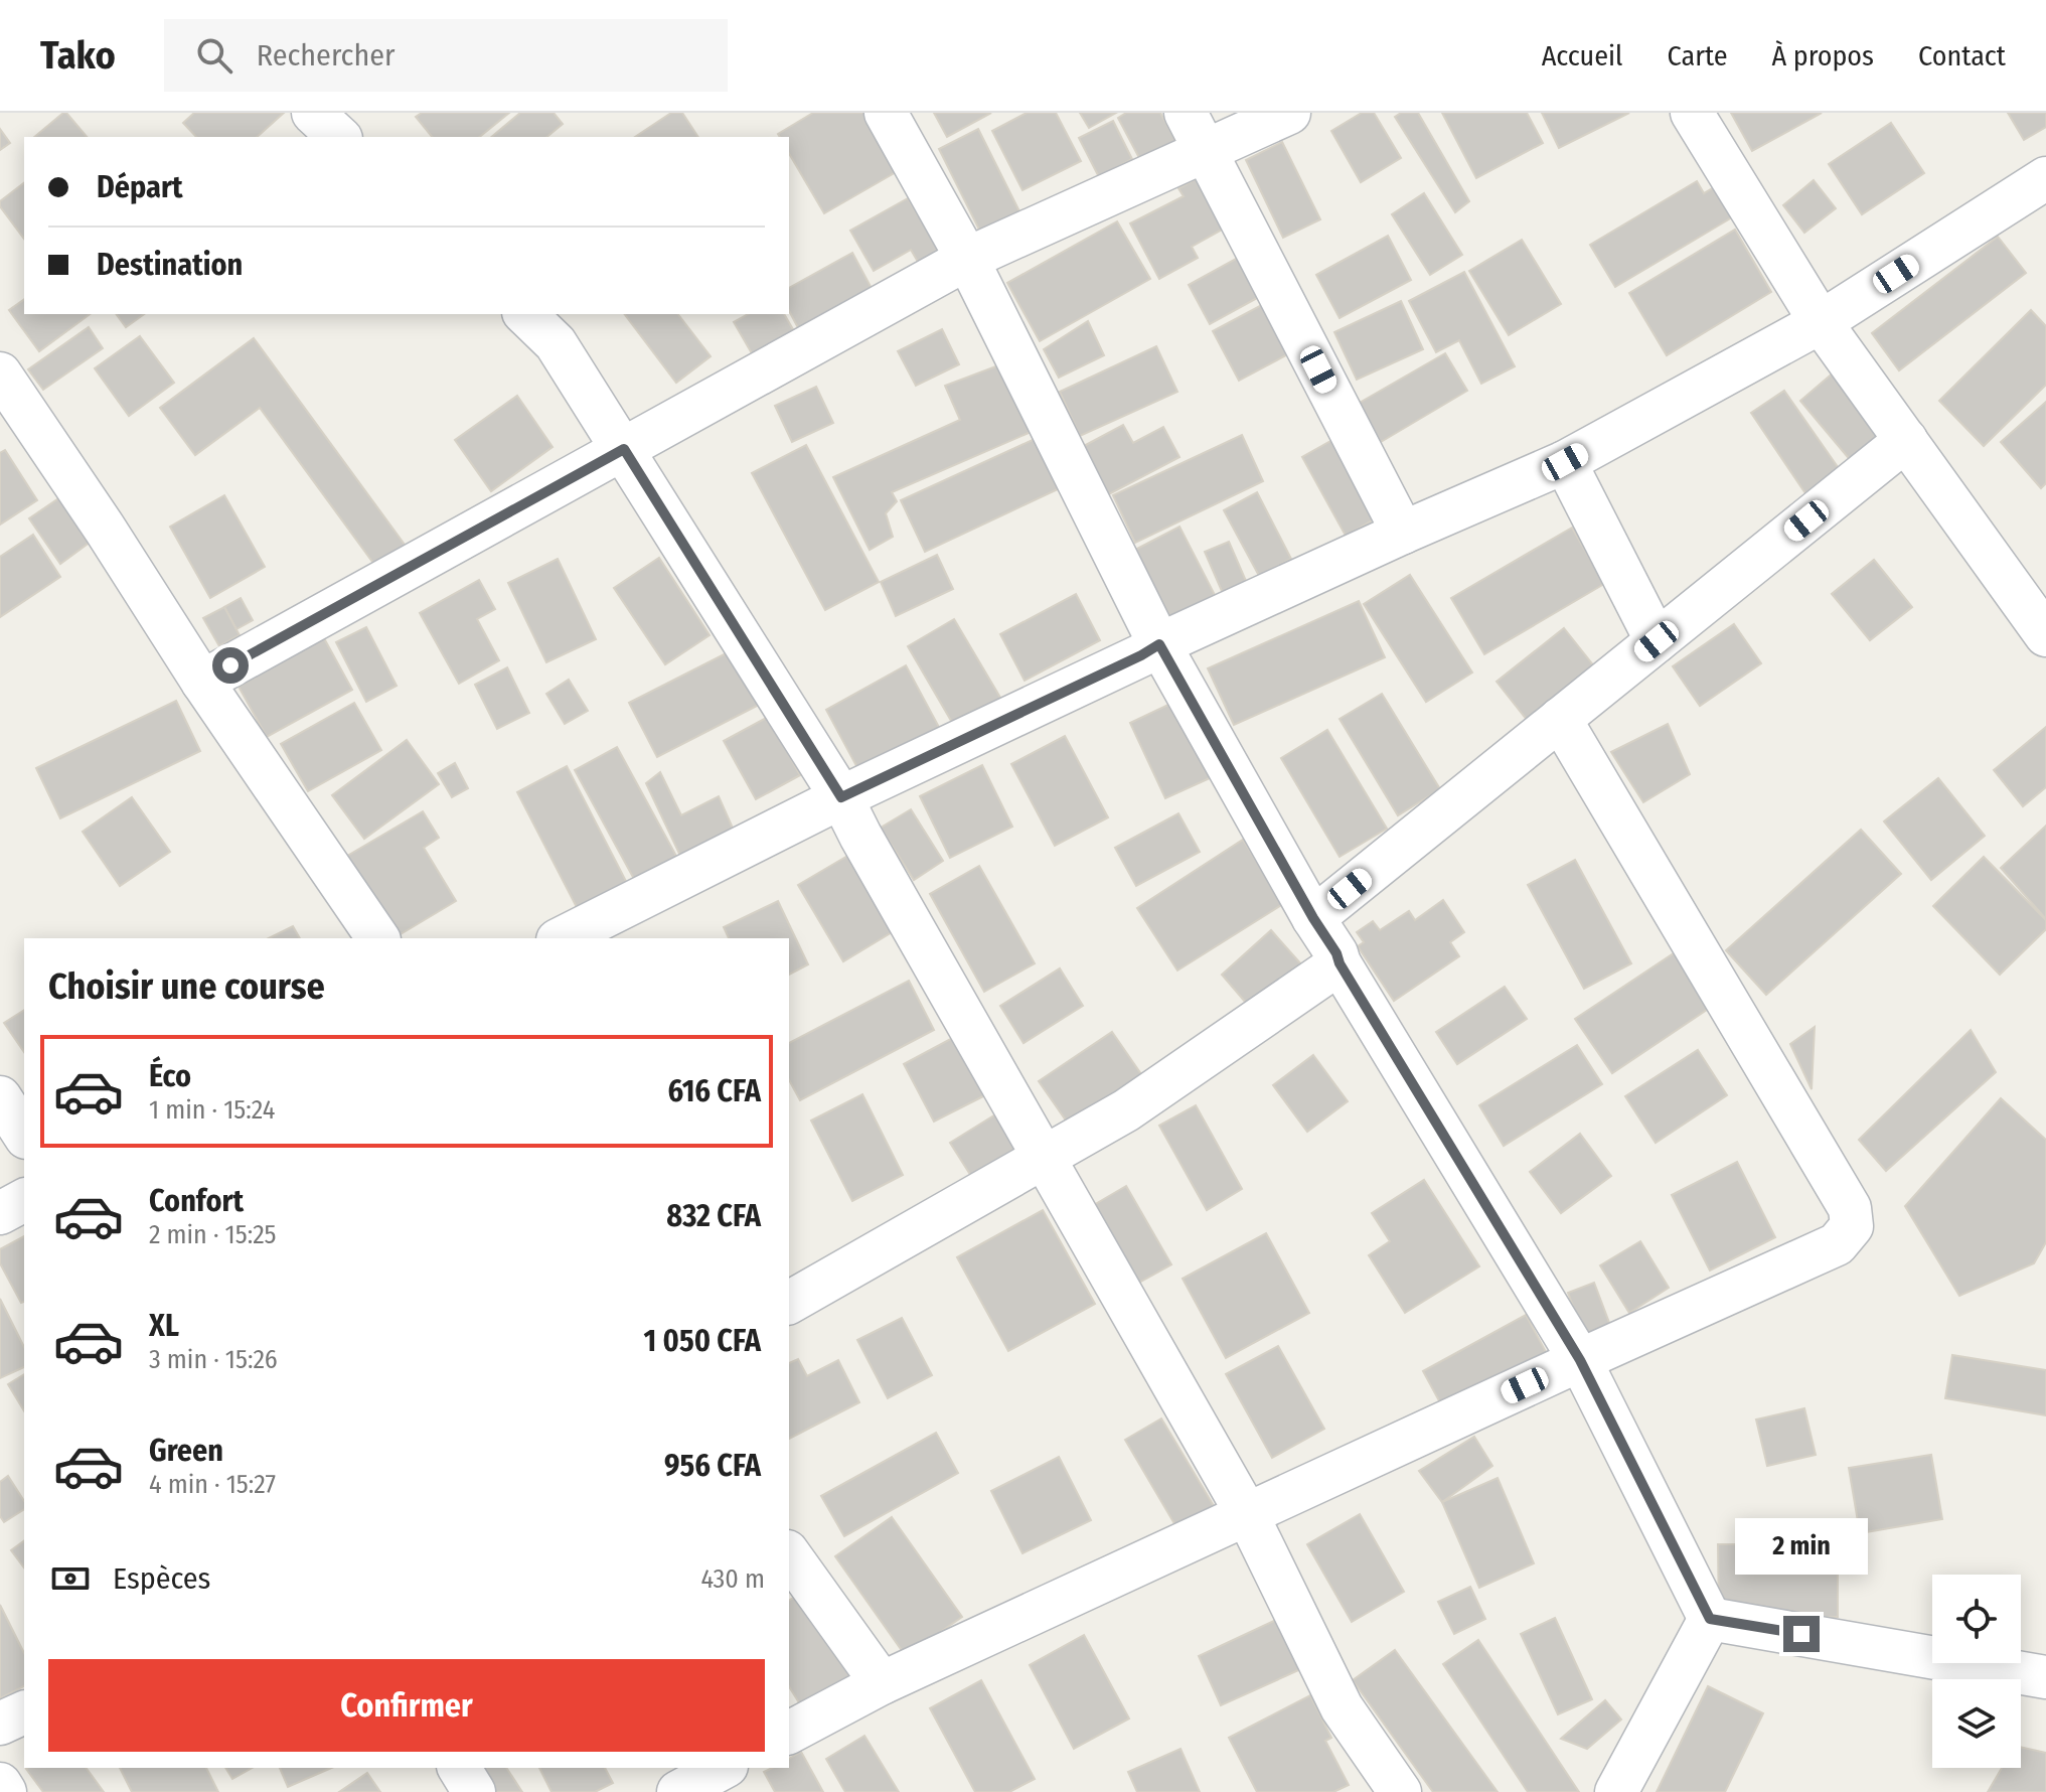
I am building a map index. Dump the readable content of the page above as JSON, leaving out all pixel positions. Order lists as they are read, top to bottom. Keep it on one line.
{"page":{"header":"Tako","search":"Rechercher","nav":["Accueil","Carte","À propos","Contact"],"banner":["Départ","Destination"],"heading":"Choisir une course","list":[{"name":"Éco","note":"1 min · 15:24","value":"616 CFA"},{"name":"Confort","note":"2 min · 15:25","value":"832 CFA"},{"name":"XL","note":"3 min · 15:26","value":"1 050 CFA"},{"name":"Green","note":"4 min · 15:27","value":"956 CFA"}],"bubble":"2 min","pay":["Espèces","430 m"],"buttons":"Confirmer"}}
